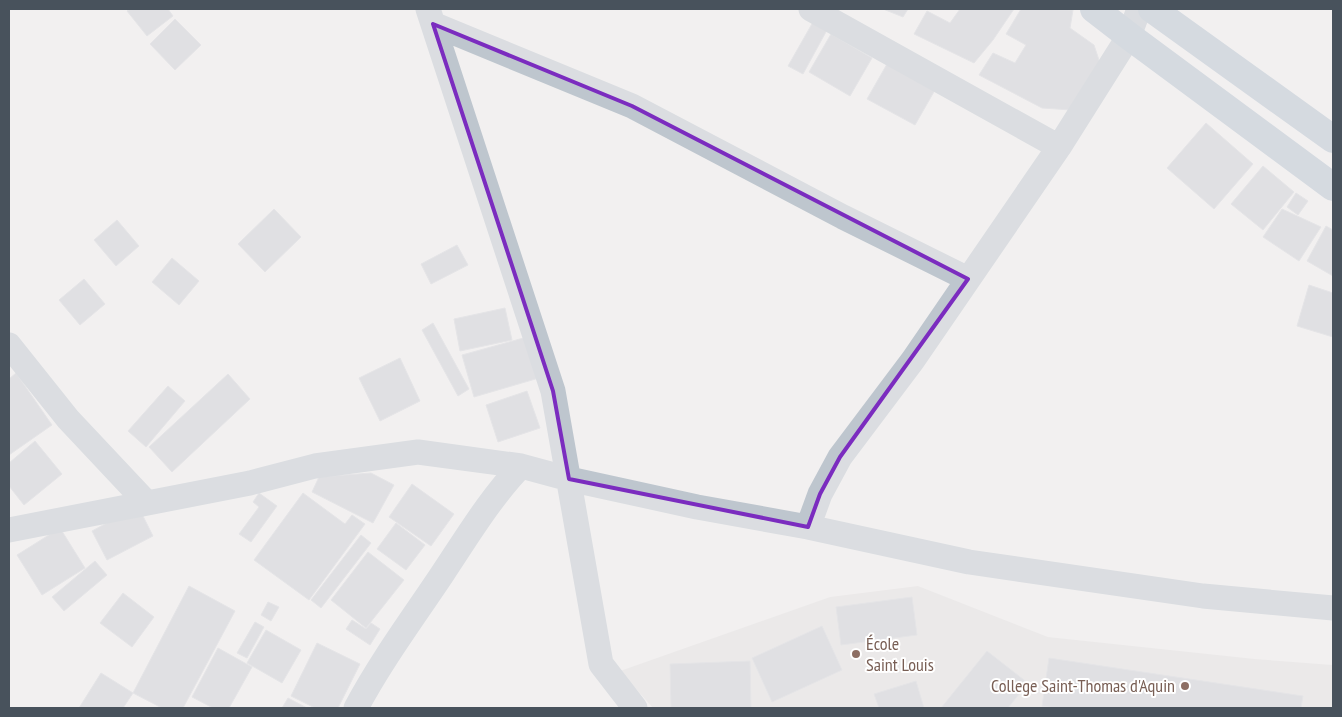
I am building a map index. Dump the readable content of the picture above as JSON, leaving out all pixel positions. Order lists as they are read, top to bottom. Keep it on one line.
{"places":["École Saint Louis","College Saint-Thomas d'Aquin"]}
